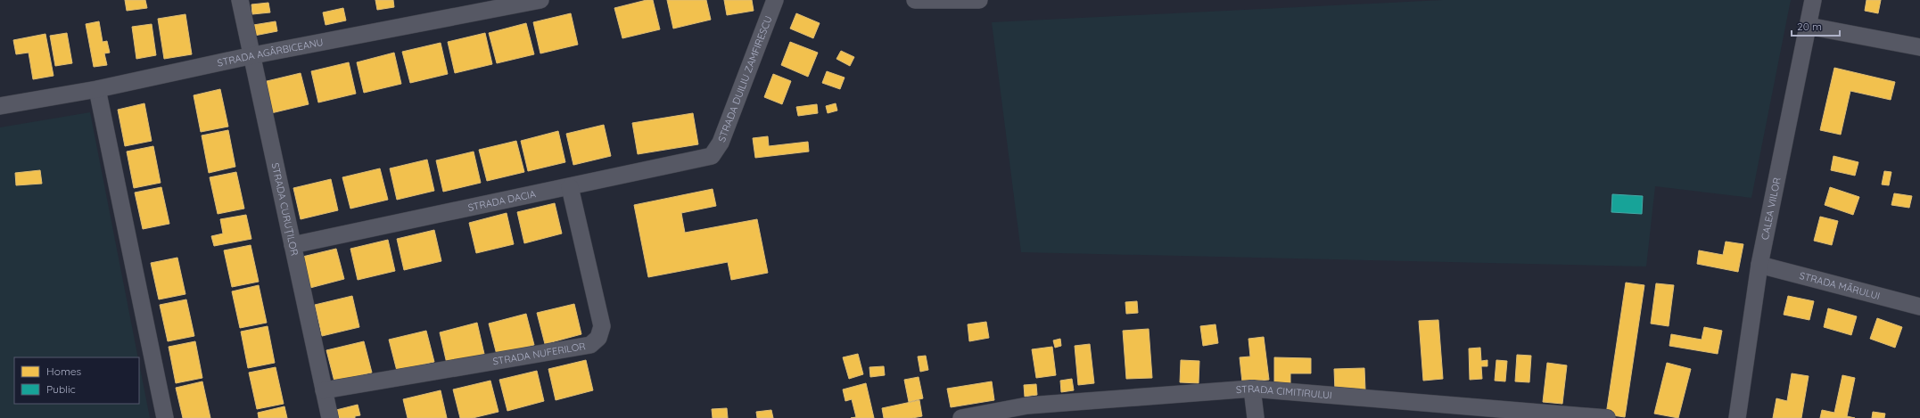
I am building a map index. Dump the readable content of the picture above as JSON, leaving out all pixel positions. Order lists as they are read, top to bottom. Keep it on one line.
{"streets":{"street":["STRADA AGÂRBICEANU","STRADA DUILIU ZAMFIRESCU","STRADA DACIA","STRADA CURUȚILOR","CALEA VIILOR","STRADA MĂRULUI","STRADA NUFERILOR","STRADA CIMITIRULUI"]},"crossings":[["STRADA AGÂRBICEANU","STRADA CURUȚILOR"],["STRADA DUILIU ZAMFIRESCU","STRADA DACIA"],["STRADA DACIA","STRADA CURUȚILOR"],["STRADA DACIA","STRADA NUFERILOR"],["STRADA CURUȚILOR","STRADA NUFERILOR"],["CALEA VIILOR","STRADA MĂRULUI"]],"legend":["Homes","Public"],"scale_bar":"20 m"}
